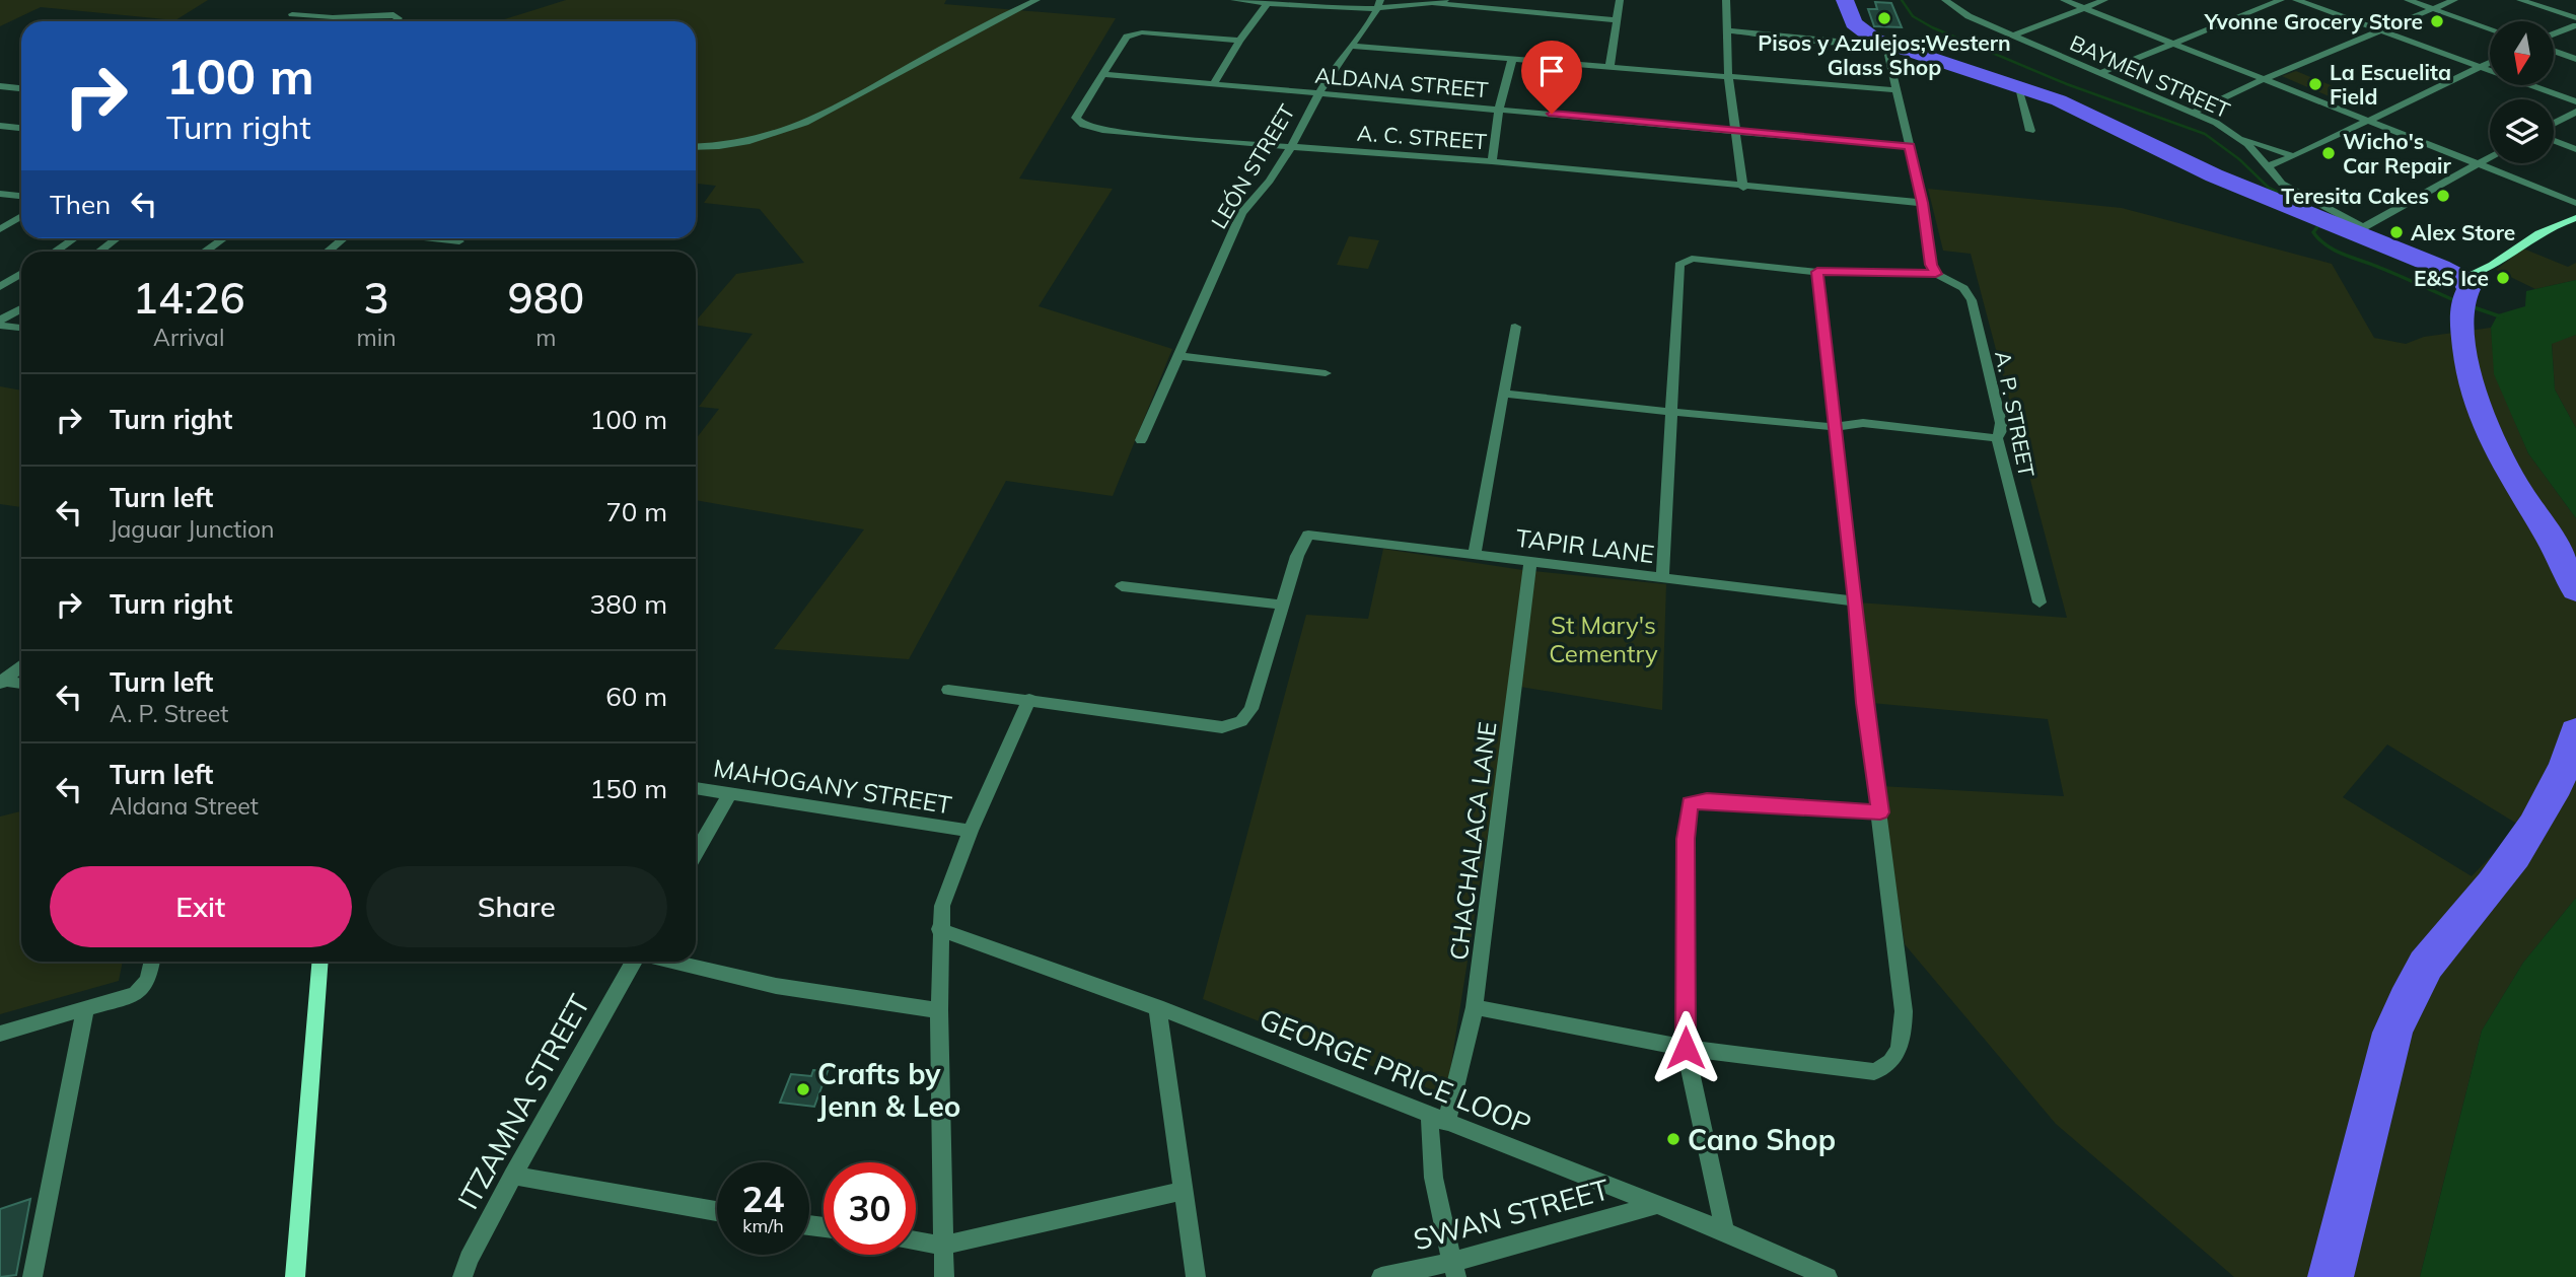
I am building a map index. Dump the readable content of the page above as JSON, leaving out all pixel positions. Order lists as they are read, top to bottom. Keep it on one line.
{"streets":{"street":["BAYMEN STREET","ALDANA STREET","A. C. STREET","LEÓN STREET","A. P. STREET","TAPIR LANE","MAHOGANY STREET","CHACHALACA LANE","GEORGE PRICE LOOP","ITZAMNA STREET","SWAN STREET"]},"crossings":[["ALDANA STREET","A. C. STREET"],["ALDANA STREET","LEÓN STREET"],["A. C. STREET","LEÓN STREET"],["TAPIR LANE","CHACHALACA LANE"],["CHACHALACA LANE","GEORGE PRICE LOOP"],["CHACHALACA LANE","SWAN STREET"],["GEORGE PRICE LOOP","SWAN STREET"]],"parks":["St Mary's Cementry"],"places":["Pisos y Azulejos;Western Glass Shop","Yvonne Grocery Store","La Escuelita Field","Wicho's Car Repair","Teresita Cakes","Alex Store","E&S Ice","Crafts by Jenn & Leo","Cano Shop"],"north":"bottom","page":{"turn":["100 m","Turn right"],"then":"Then","eta":["14:26","Arrival","3","min","980","m"],"list":[{"name":"Turn right","value":"100 m"},{"name":"Turn left","note":"Jaguar Junction","value":"70 m"},{"name":"Turn right","value":"380 m"},{"name":"Turn left","note":"A. P. Street","value":"60 m"},{"name":"Turn left","note":"Aldana Street","value":"150 m"}],"buttons":["Exit","Share"],"speed":"24 km/h","limit":"30"}}
